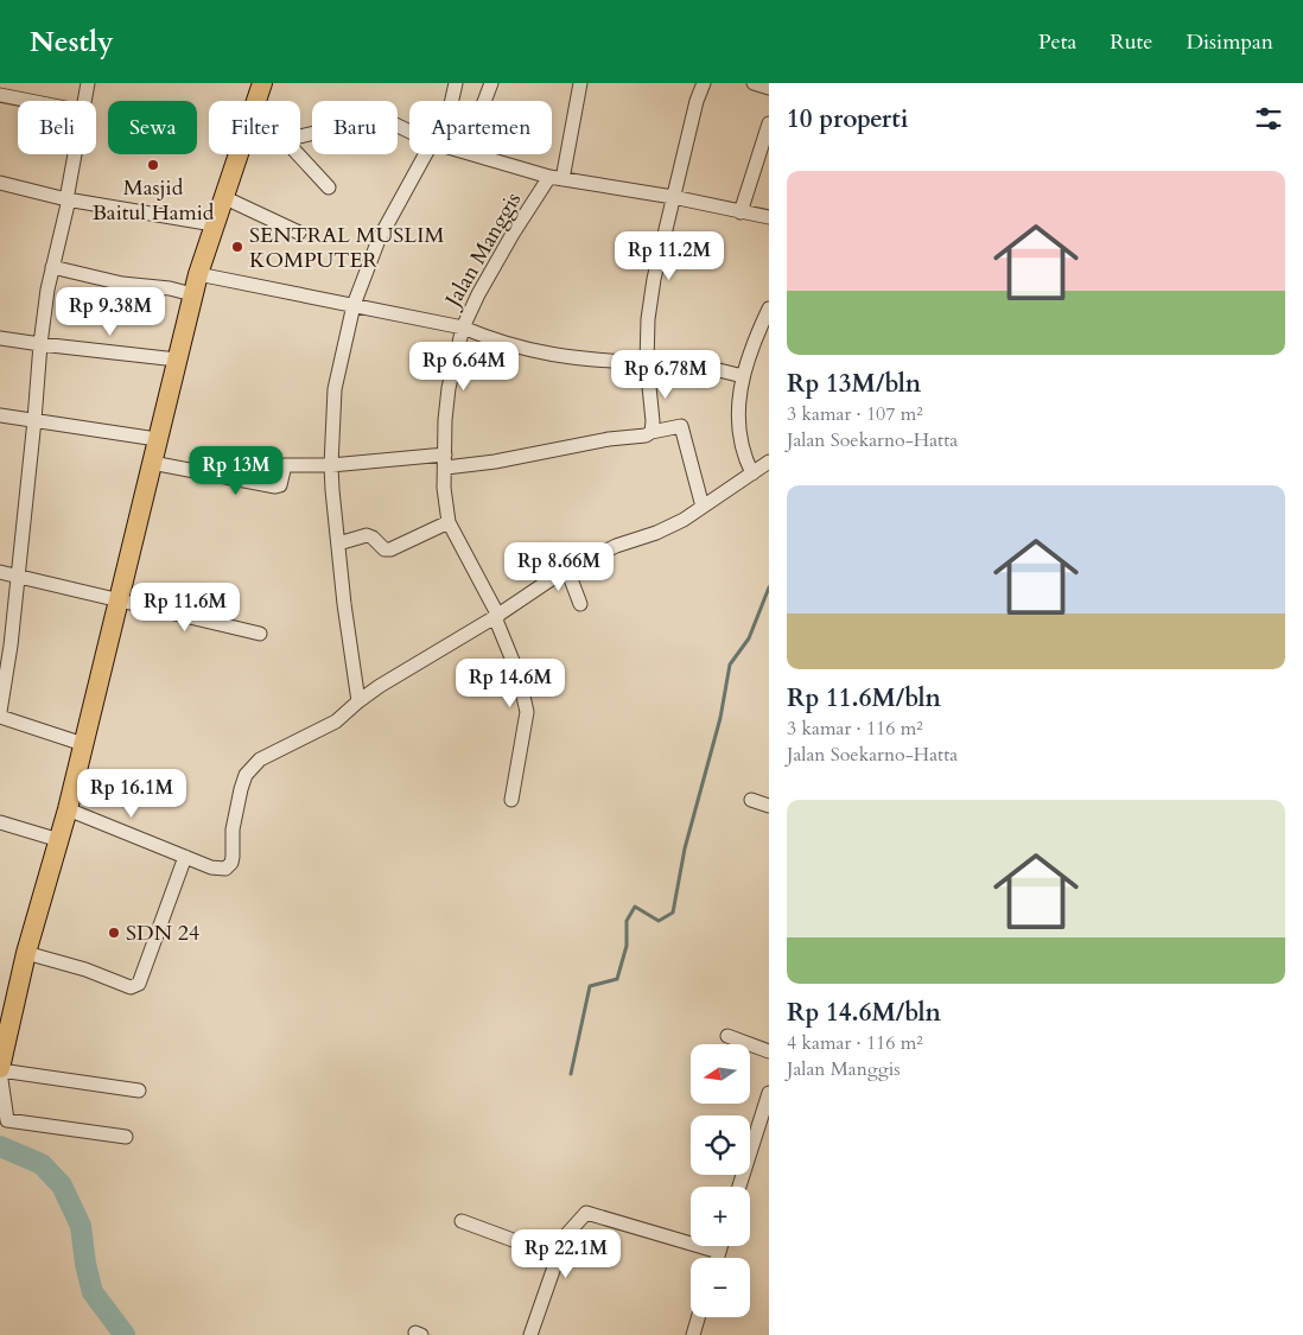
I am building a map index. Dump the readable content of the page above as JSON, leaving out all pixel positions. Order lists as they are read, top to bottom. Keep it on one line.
{"streets":{"street":["Jalan Manggis"]},"places":["Masjid Baitul Hamid","SENTRAL MUSLIM KOMPUTER","SDN 24"],"north":"left","page":{"header":"Nestly","nav":["Peta","Rute","Disimpan"],"heading":"10 properti","chip":["Beli","Sewa","Filter","Baru","Apartemen"],"list":[{"name":"Rp 13M/bln","note":"3 kamar · 107 m² · Jalan Soekarno-Hatta"},{"name":"Rp 11.6M/bln","note":"3 kamar · 116 m² · Jalan Soekarno-Hatta"},{"name":"Rp 14.6M/bln","note":"4 kamar · 116 m² · Jalan Manggis"}],"price":["Rp 11.2M","Rp 9.38M","Rp 6.64M","Rp 6.78M","Rp 13M","Rp 8.66M","Rp 11.6M","Rp 14.6M","Rp 16.1M","Rp 22.1M"],"map_buttons":["+","−"]}}
